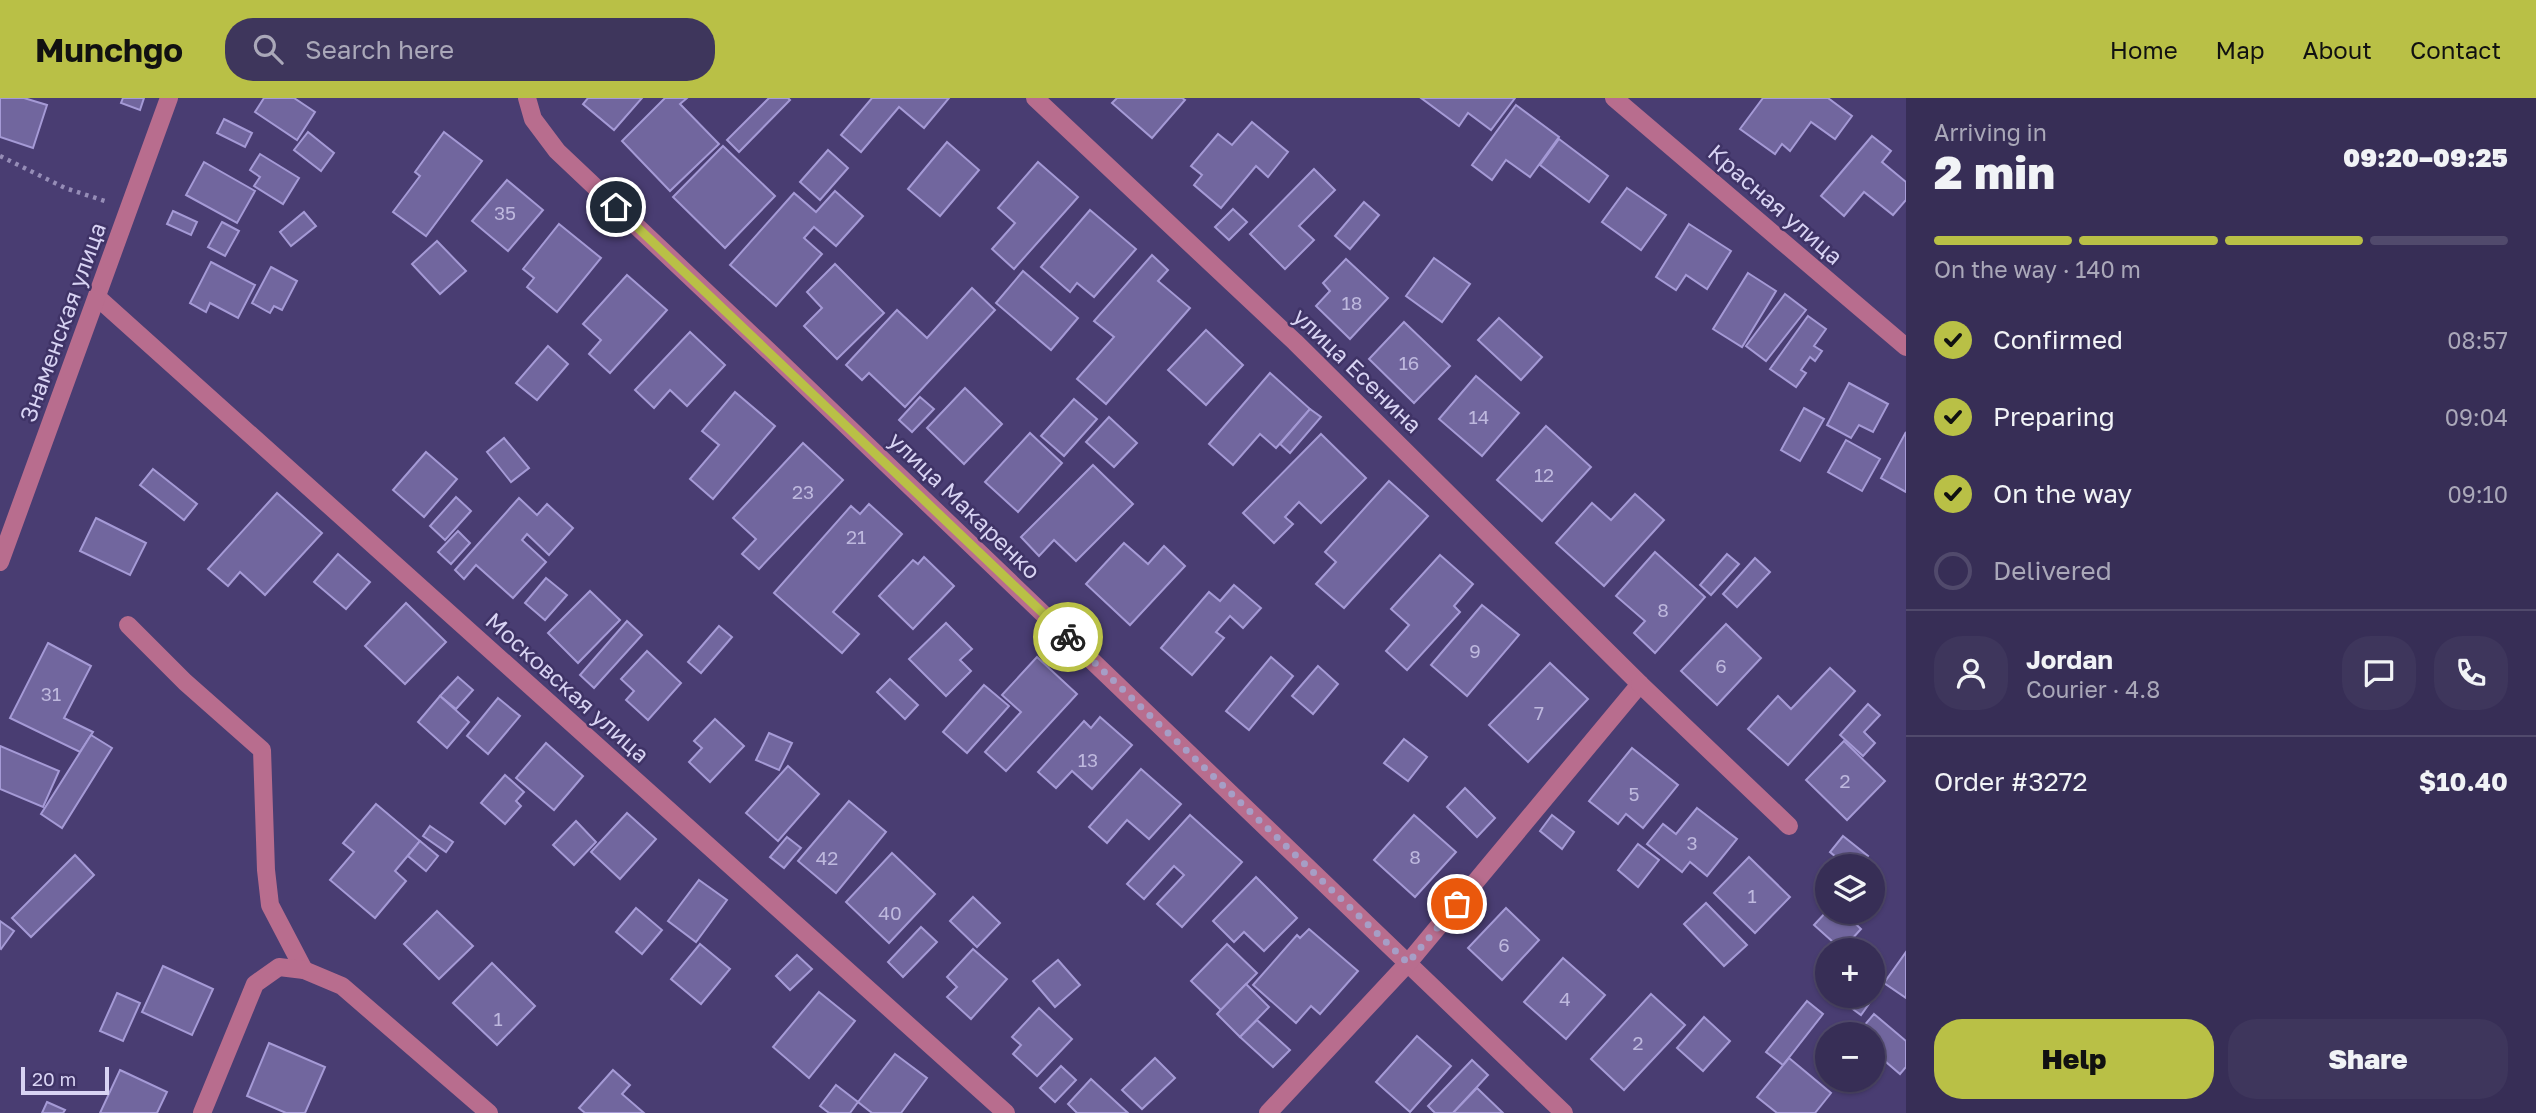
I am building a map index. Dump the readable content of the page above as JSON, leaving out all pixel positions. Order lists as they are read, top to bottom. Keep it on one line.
{"streets":{"street":["Красная улица","Знаменская улица","улица Есенина","улица Макаренко","Московская улица"]},"crossings":[["Знаменская улица","Московская улица"]],"house_numbers":["35","18","16","14","12","23","21","8","9","6","31","7","13","2","5","3","8","42","1","40","6","4","1","2"],"scale_bar":"20 m","page":{"header":"Munchgo","search":"Search here","nav":["Home","Map","About","Contact"],"heading":["2 min","Arriving in","09:20–09:25"],"panel":["Jordan","Courier · 4.8","Order #3272","$10.40"],"bar":"On the way · 140 m","list":[["Confirmed","08:57"],["Preparing","09:04"],["On the way","09:10"],"Delivered"],"map_buttons":["+","−"],"buttons":["Help","Share"],"scale":"20 m"}}
